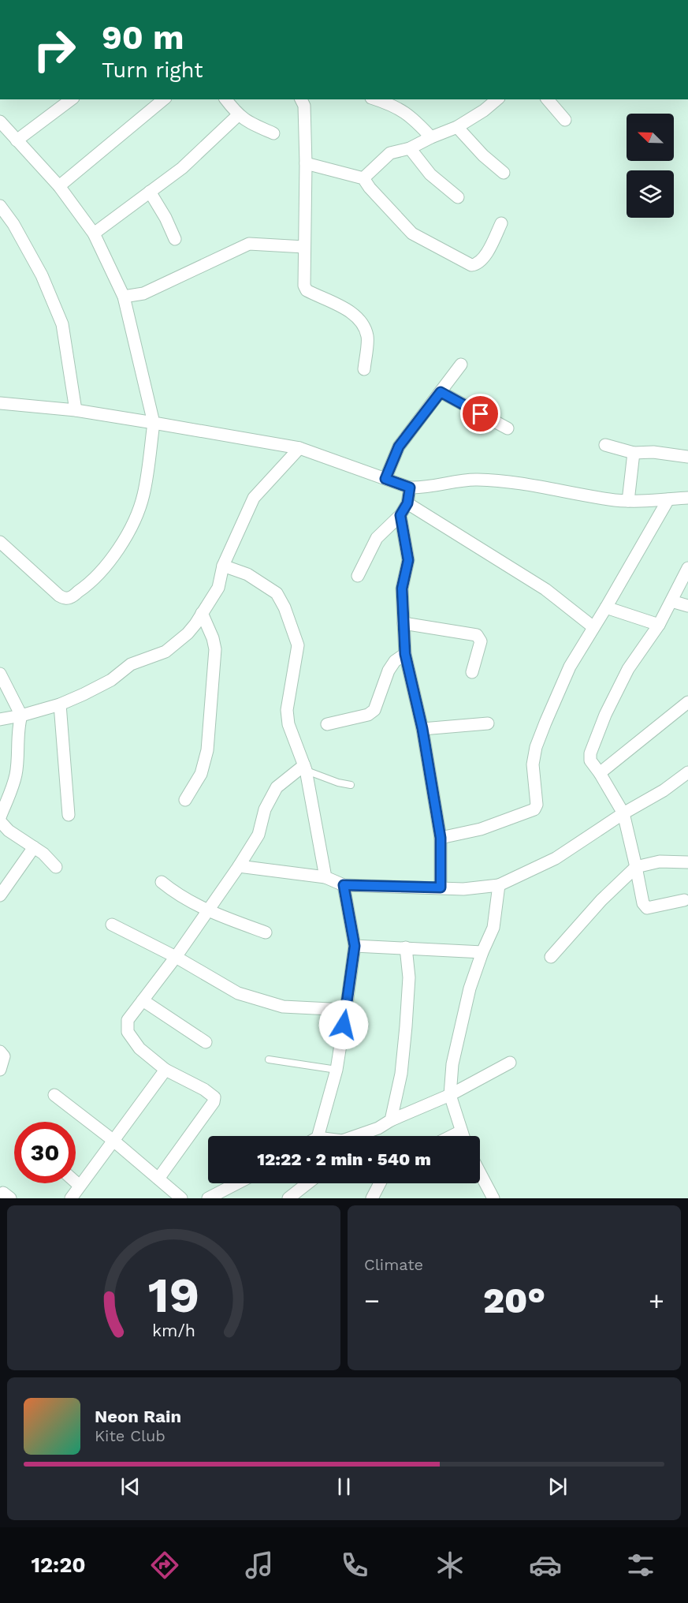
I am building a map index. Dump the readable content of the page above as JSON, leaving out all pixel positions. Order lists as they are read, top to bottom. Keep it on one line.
{"north":"top left","page":{"turn":["90 m","Turn right"],"limit":"30","trip":"12:22 · 2 min · 540 m","tile":"Climate","heat":["−","20°","+"],"song":["Neon Rain","Kite Club"],"tabs":"12:20","gauge":["19","km/h"]}}
